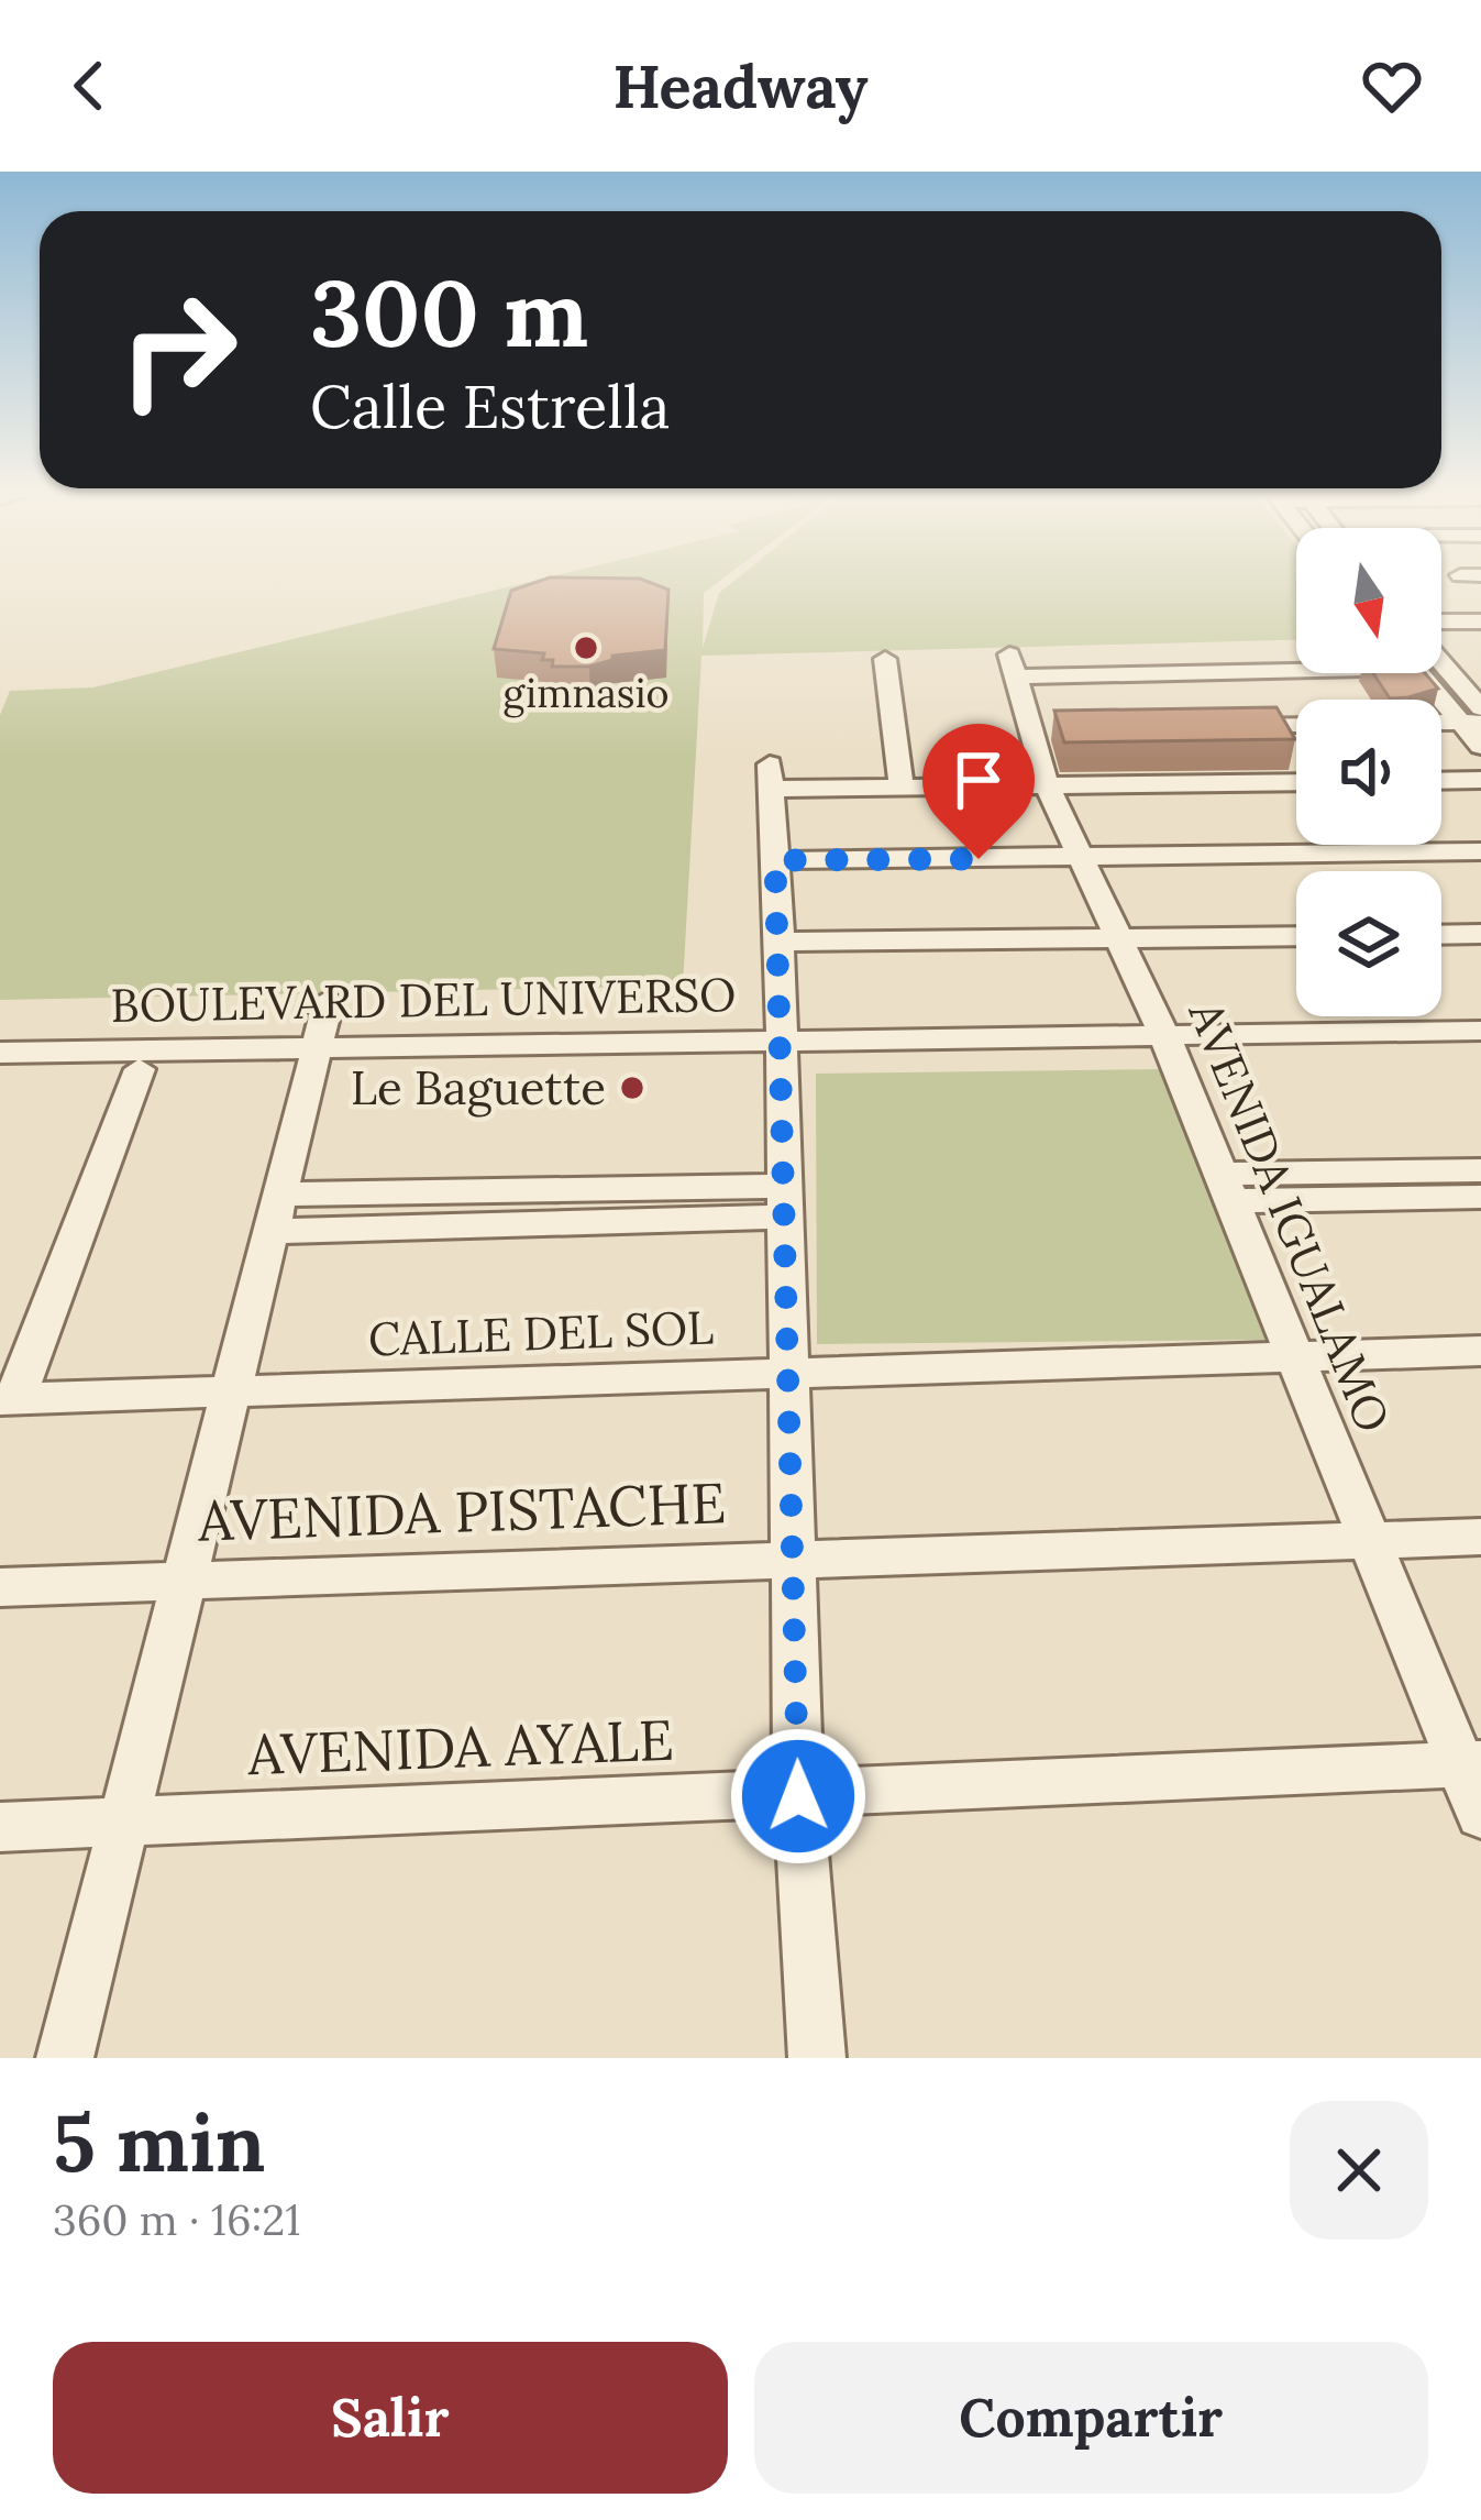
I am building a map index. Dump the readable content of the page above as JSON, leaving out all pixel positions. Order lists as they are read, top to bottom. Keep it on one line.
{"streets":{"street":["BOULEVARD DEL UNIVERSO","AVENIDA IGUALAMO","CALLE DEL SOL","AVENIDA PISTACHE","AVENIDA AYALE"]},"crossings":[["BOULEVARD DEL UNIVERSO","AVENIDA IGUALAMO"],["AVENIDA IGUALAMO","CALLE DEL SOL"],["AVENIDA IGUALAMO","AVENIDA PISTACHE"],["AVENIDA IGUALAMO","AVENIDA AYALE"]],"places":["gimnasio","Le Baguette"],"north":"bottom","page":{"header":"Headway","turn":["300 m","Calle Estrella"],"heading":["5 min","360 m · 16:21"],"buttons":["Salir","Compartir"]}}
